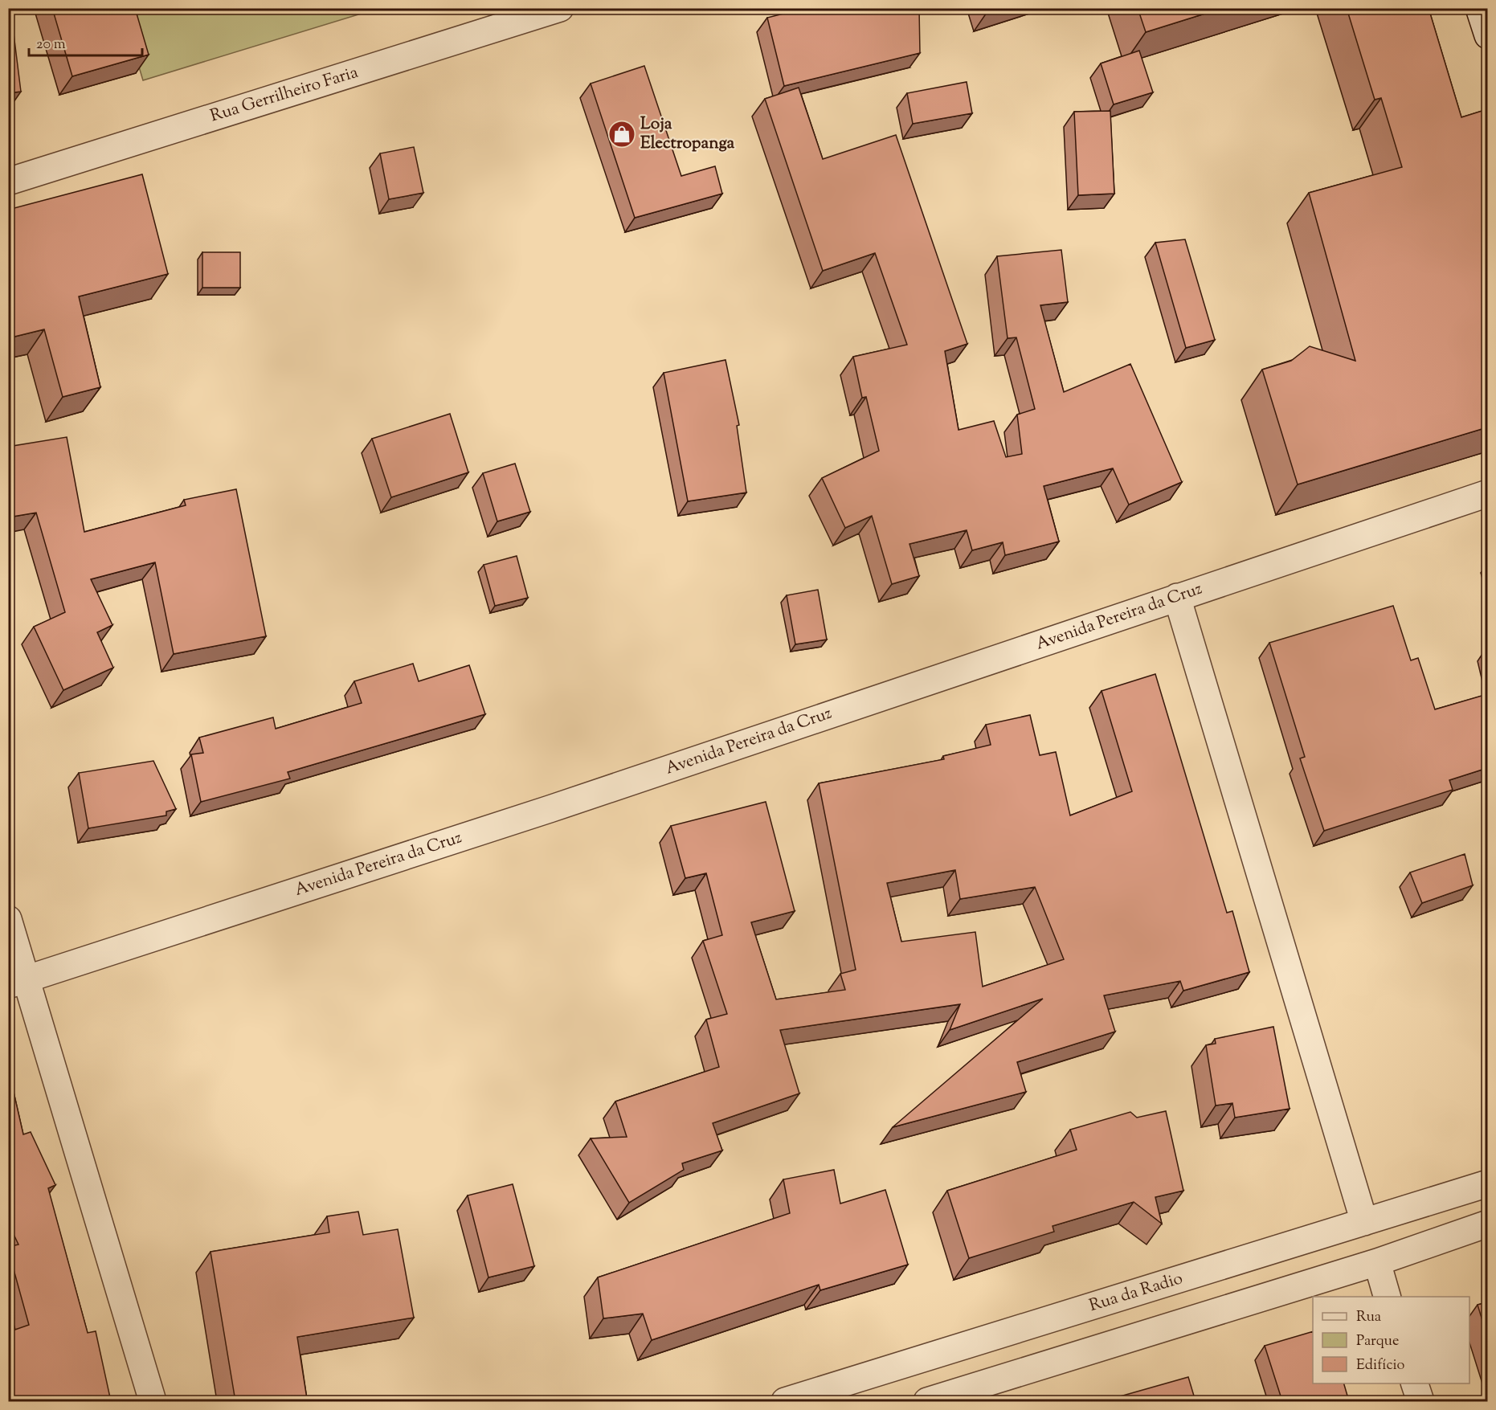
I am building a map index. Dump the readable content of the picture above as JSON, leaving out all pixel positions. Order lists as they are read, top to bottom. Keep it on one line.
{"streets":{"street":["Rua Gerrilheiro Faria","Avenida Pereira da Cruz","Rua da Radio"]},"places":{"shop":["Loja Electropanga"]},"legend":["Rua","Parque","Edifício"],"scale_bar":"20 m"}
